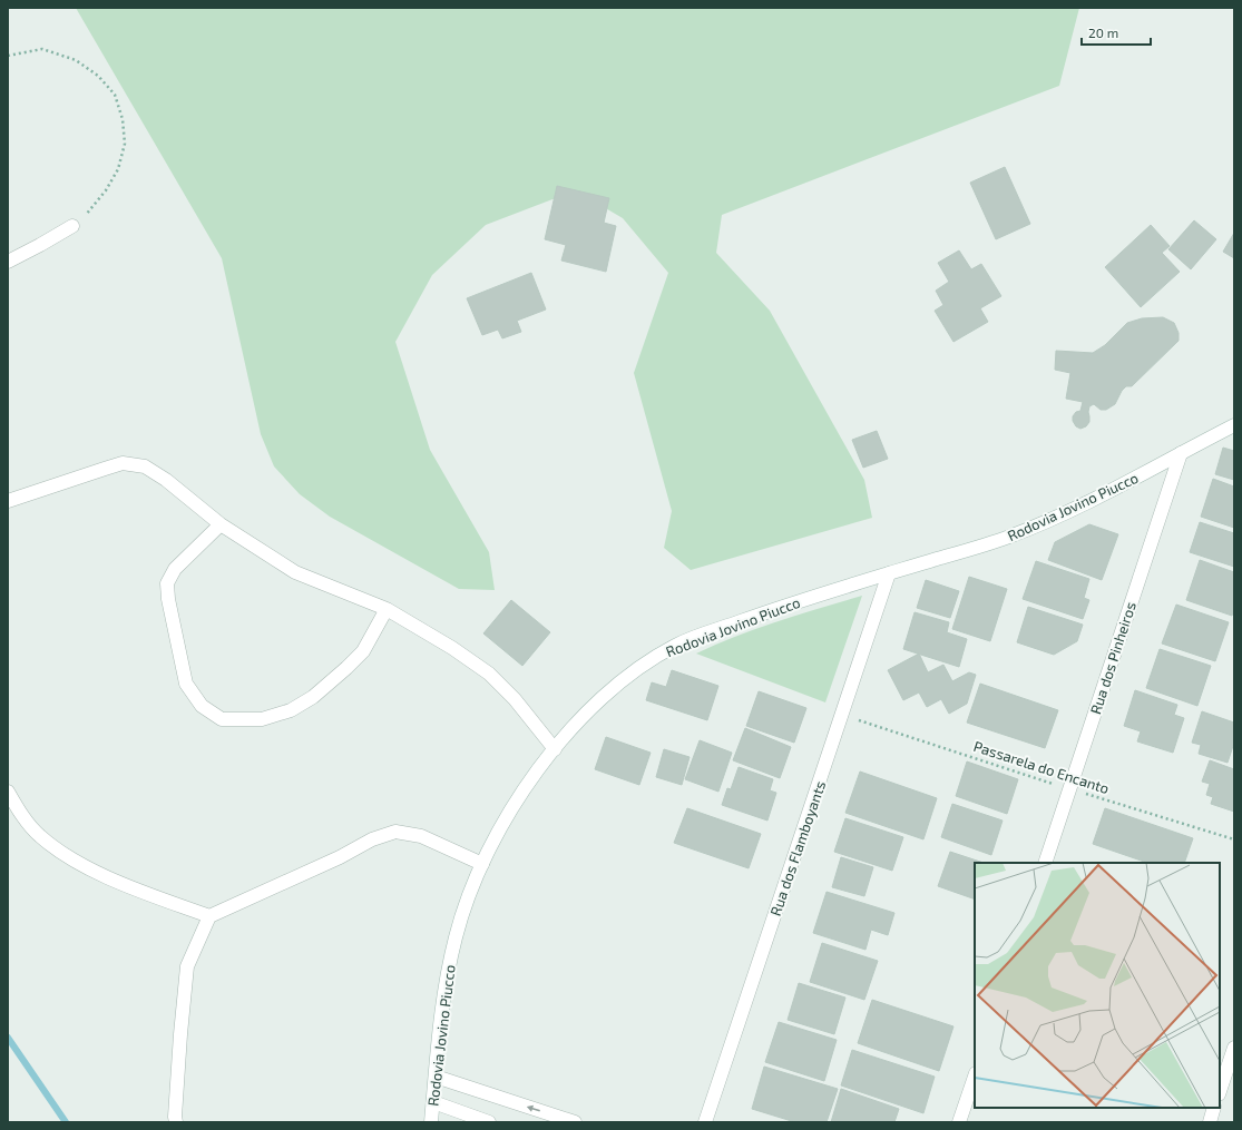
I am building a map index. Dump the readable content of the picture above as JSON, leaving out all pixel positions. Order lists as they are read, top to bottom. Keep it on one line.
{"streets":{"street":["Rodovia Jovino Piucco","Rua dos Pinheiros","Rua dos Flamboyants"],"path":["Passarela do Encanto"]},"crossings":[["Rodovia Jovino Piucco","Rua dos Pinheiros"],["Rodovia Jovino Piucco","Rua dos Flamboyants"],["Rua dos Pinheiros","Passarela do Encanto"],["Passarela do Encanto","Rua dos Flamboyants"]],"scale_bar":"20 m"}
